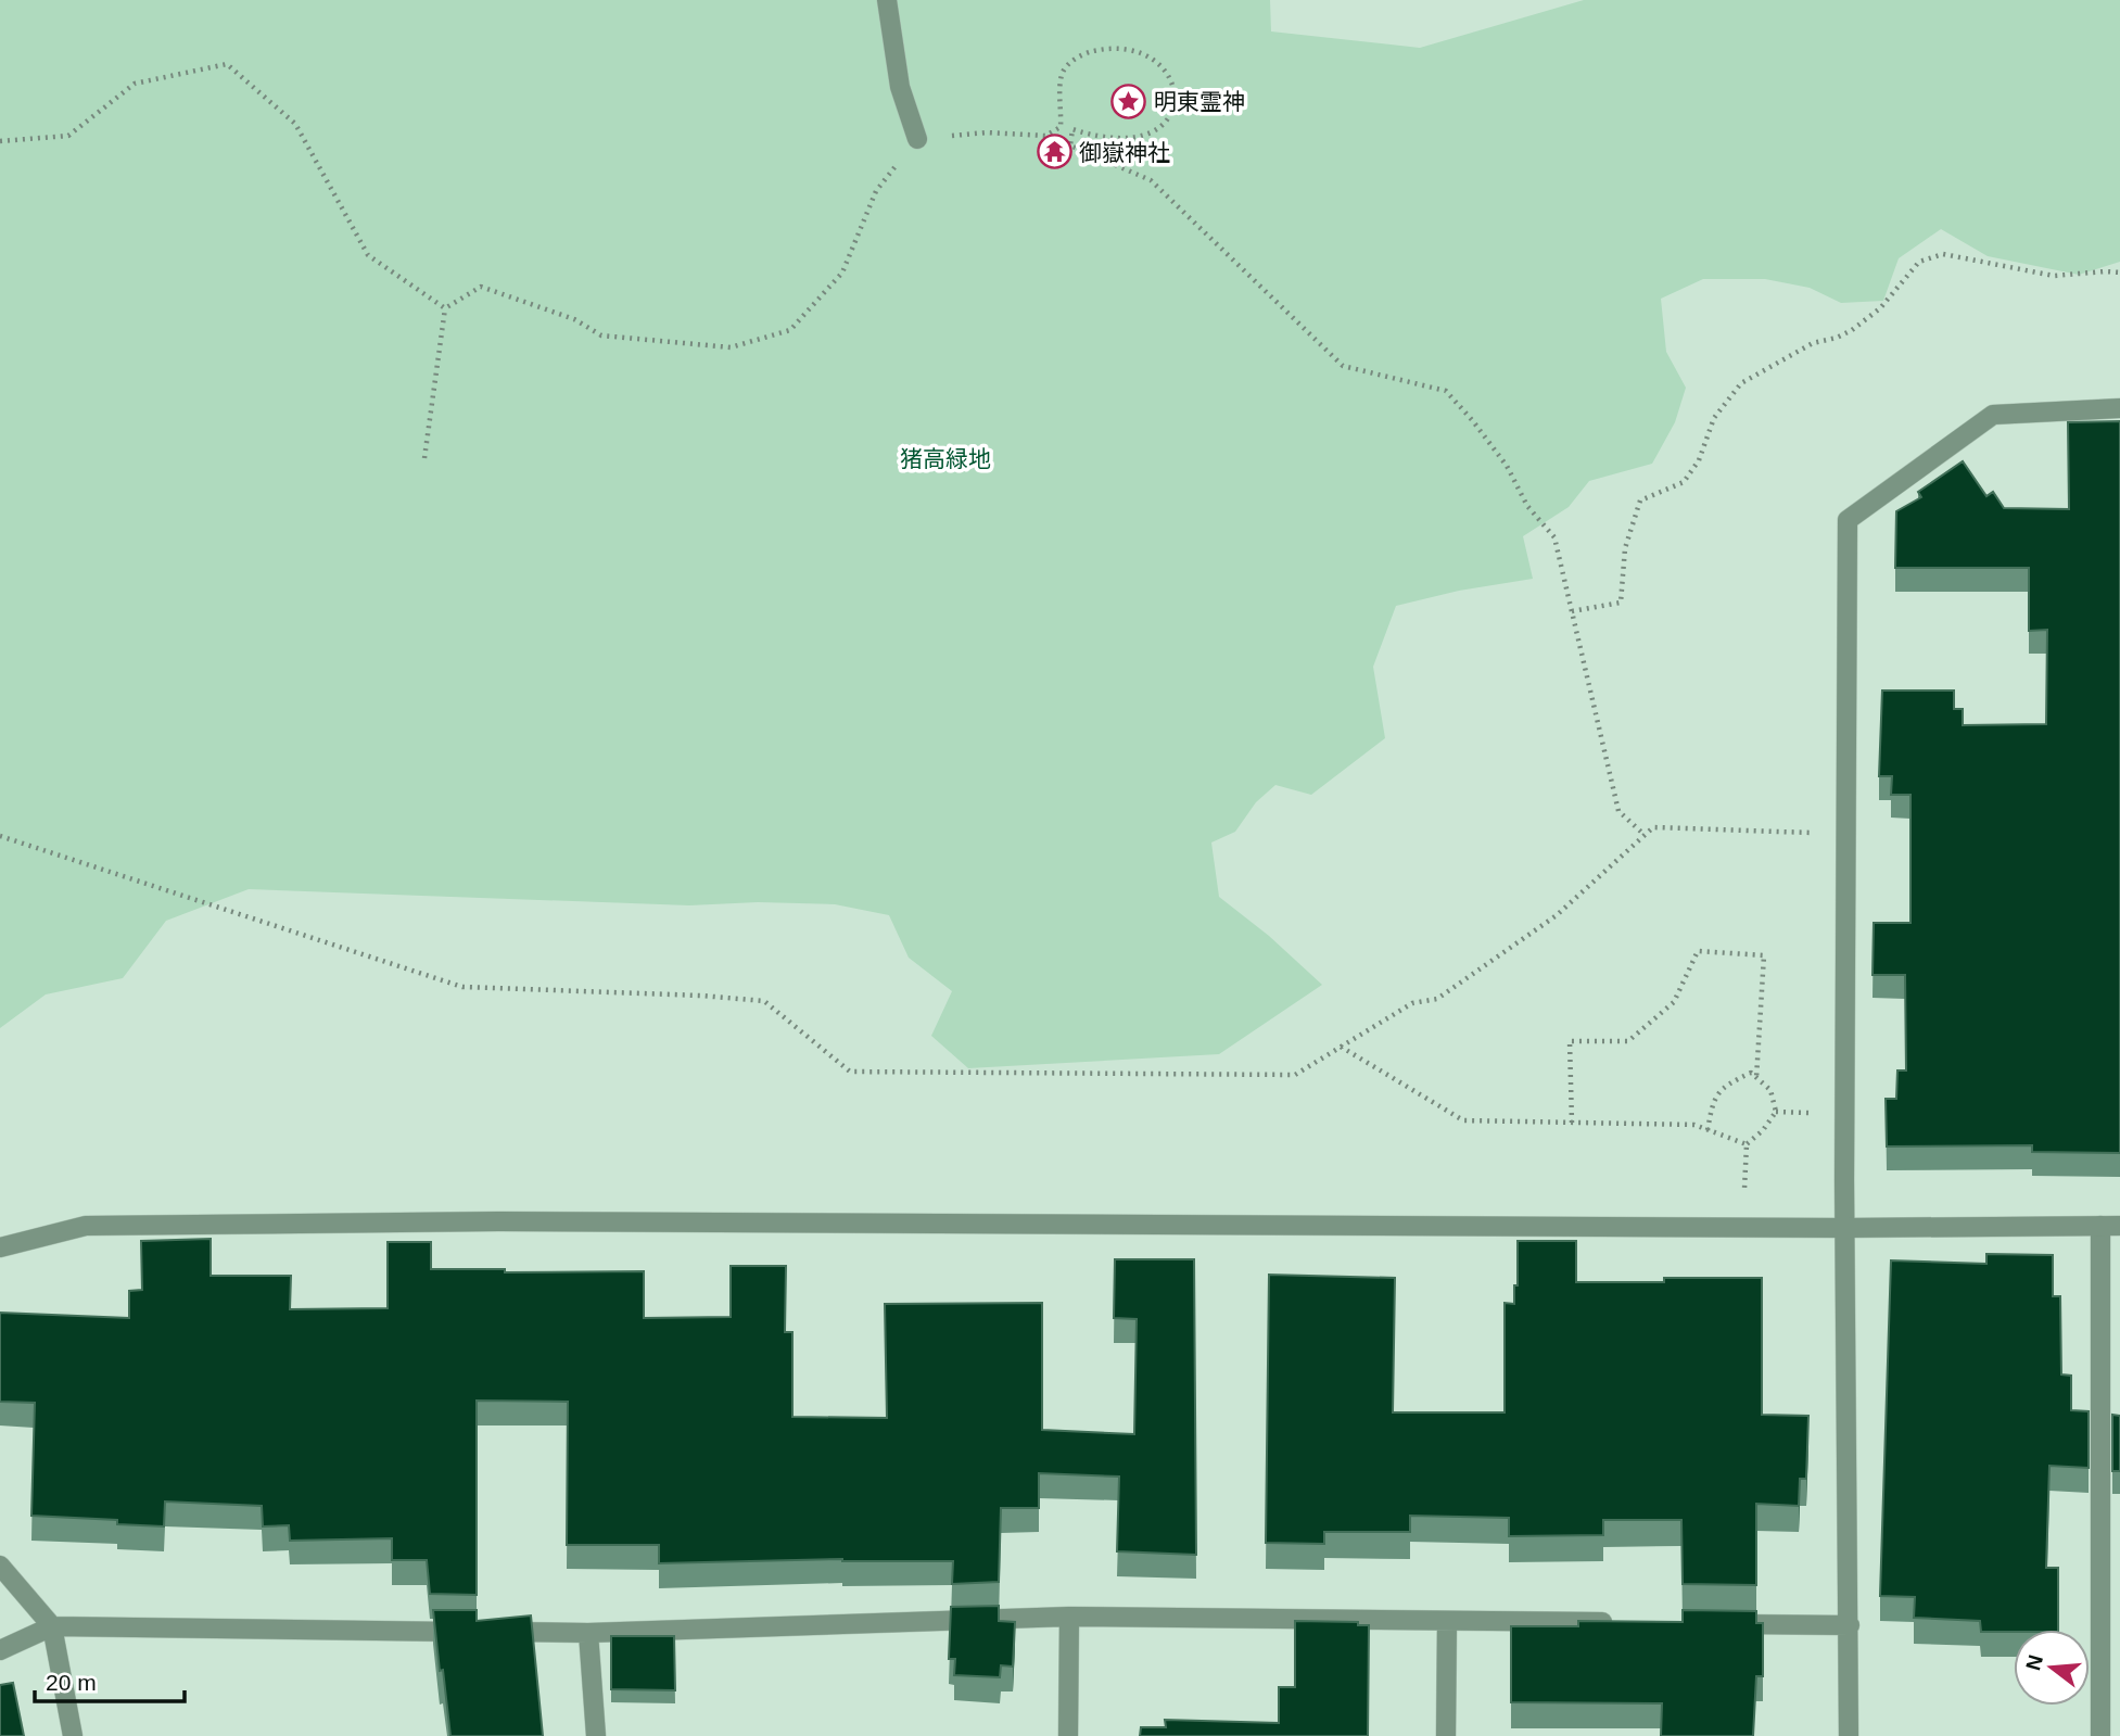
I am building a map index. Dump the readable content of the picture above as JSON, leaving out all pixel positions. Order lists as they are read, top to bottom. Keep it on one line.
{"parks":["猪高緑地"],"places":{"place":["明東霊神"],"temple":["御嶽神社"]},"scale_bar":"20 m","north":"left"}
